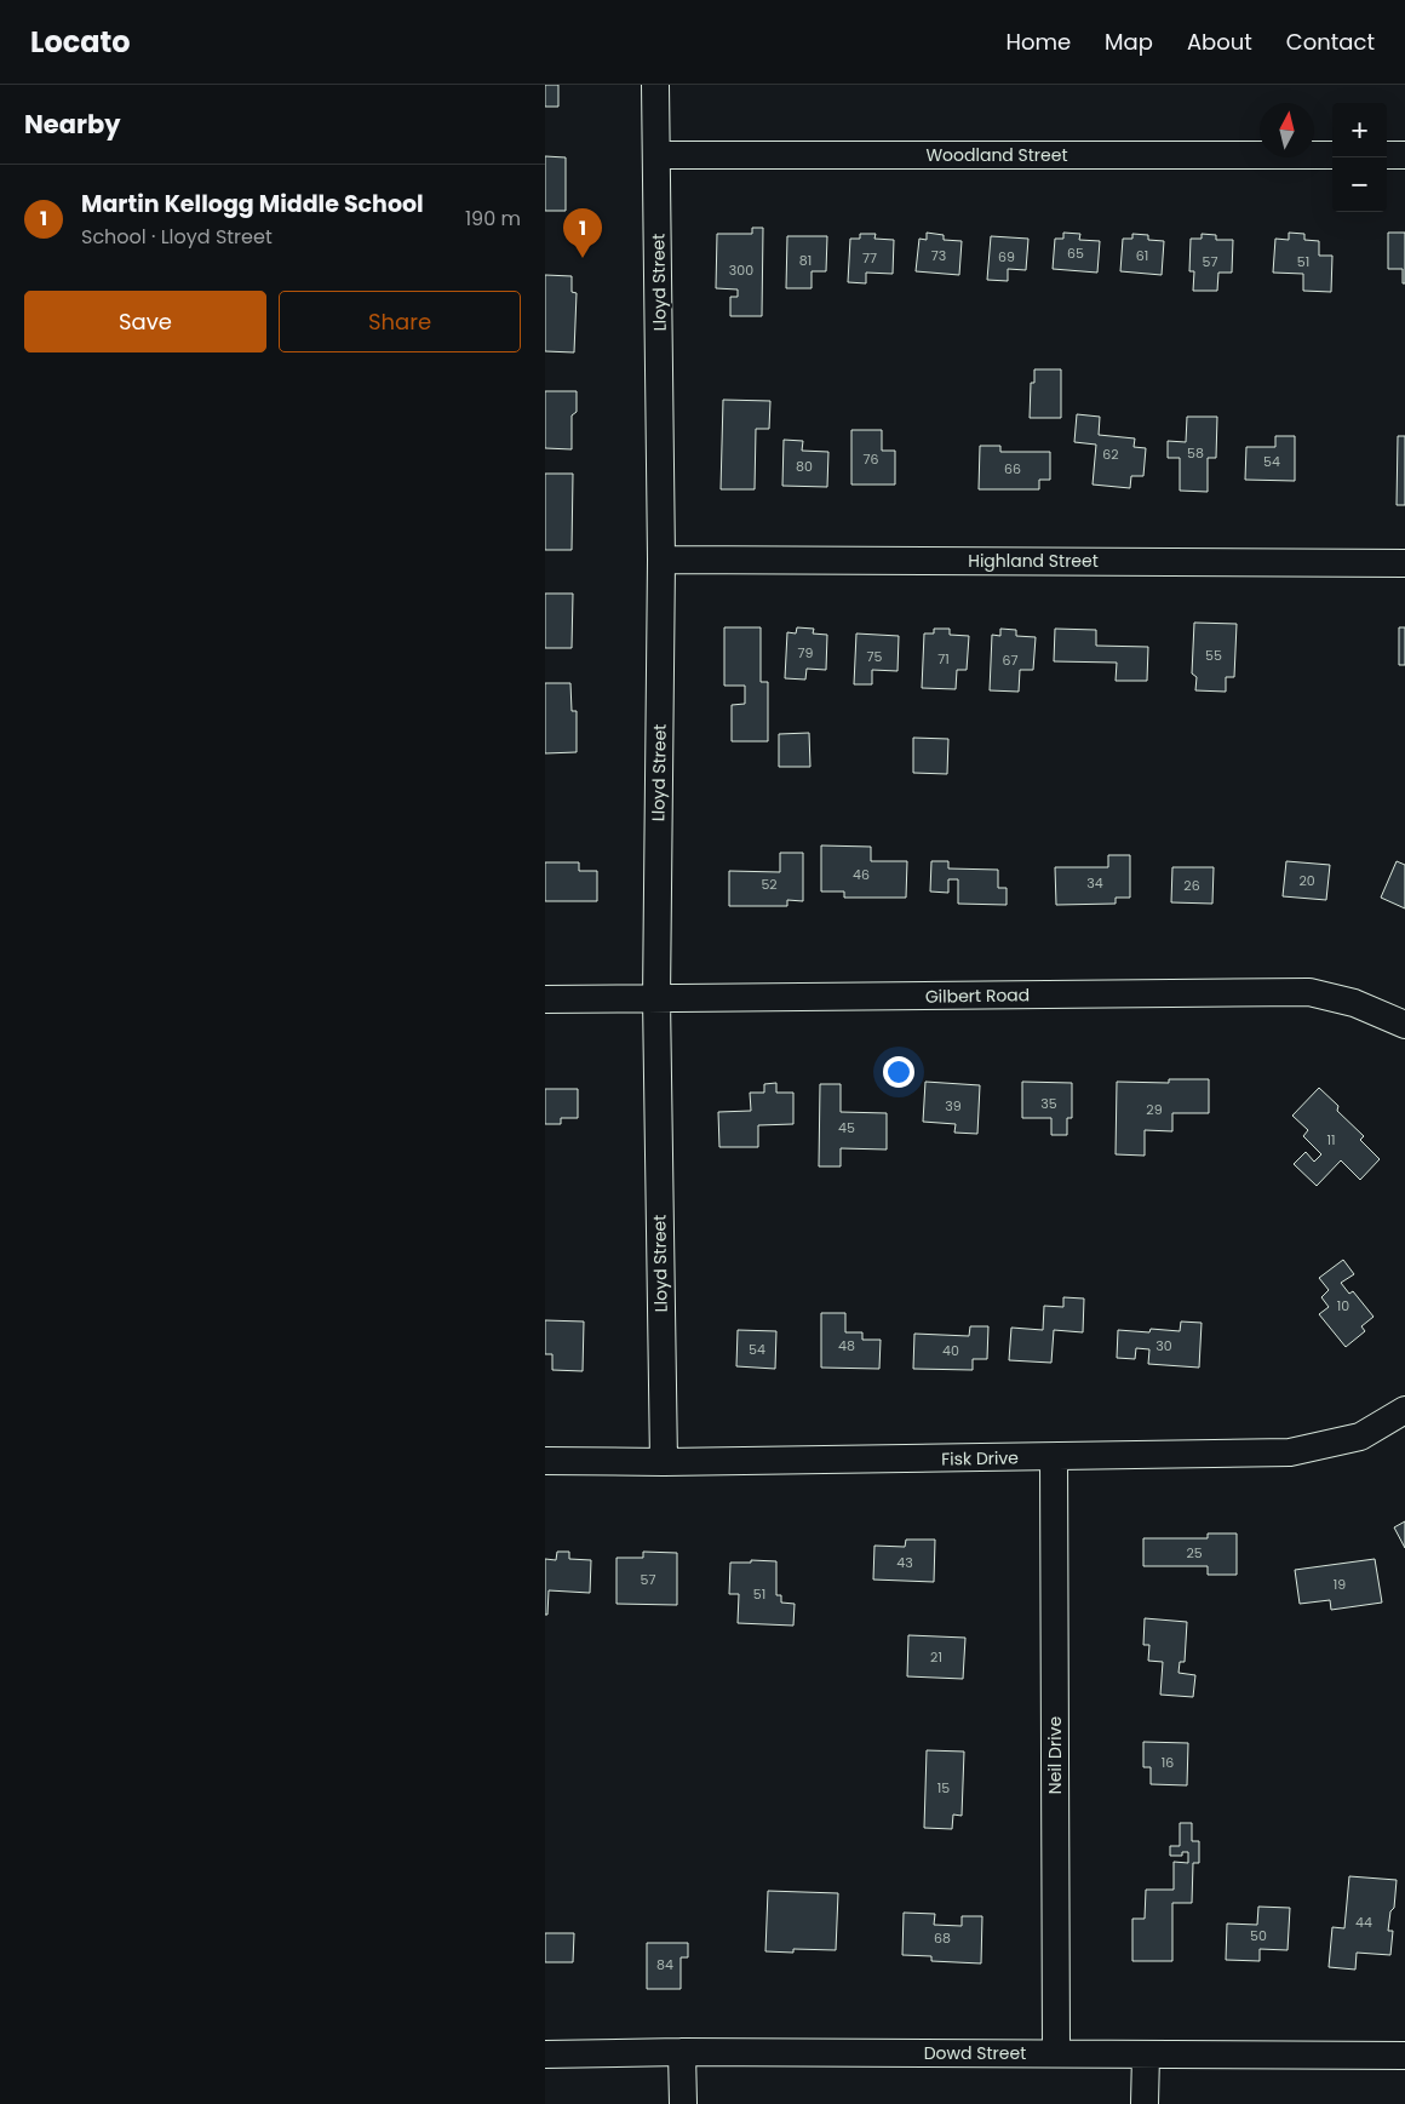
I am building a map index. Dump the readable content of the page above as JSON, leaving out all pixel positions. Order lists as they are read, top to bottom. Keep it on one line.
{"streets":{"street":["Woodland Street","Lloyd Street","Highland Street","Gilbert Road","Fisk Drive","Neil Drive","Dowd Street"]},"crossings":[["Woodland Street","Lloyd Street"],["Lloyd Street","Highland Street"],["Lloyd Street","Gilbert Road"],["Lloyd Street","Fisk Drive"],["Fisk Drive","Neil Drive"],["Neil Drive","Dowd Street"]],"house_numbers":["65","73","61","69","77","81","57","51","300","58","62","76","54","80","66","79","55","75","71","67","46","20","34","52","26","35","39","29","45","11","10","48","30","54","40","25","43","57","19","51","21","16","15","44","50","68","84"],"north":"top","page":{"header":"Locato","nav":["Home","Map","About","Contact"],"heading":"Nearby","map_buttons":["+","−"],"list":[{"mark":"1","name":"Martin Kellogg Middle School","note":"School · Lloyd Street","value":"190 m"}],"pins":"1","buttons":["Save","Share"]}}
